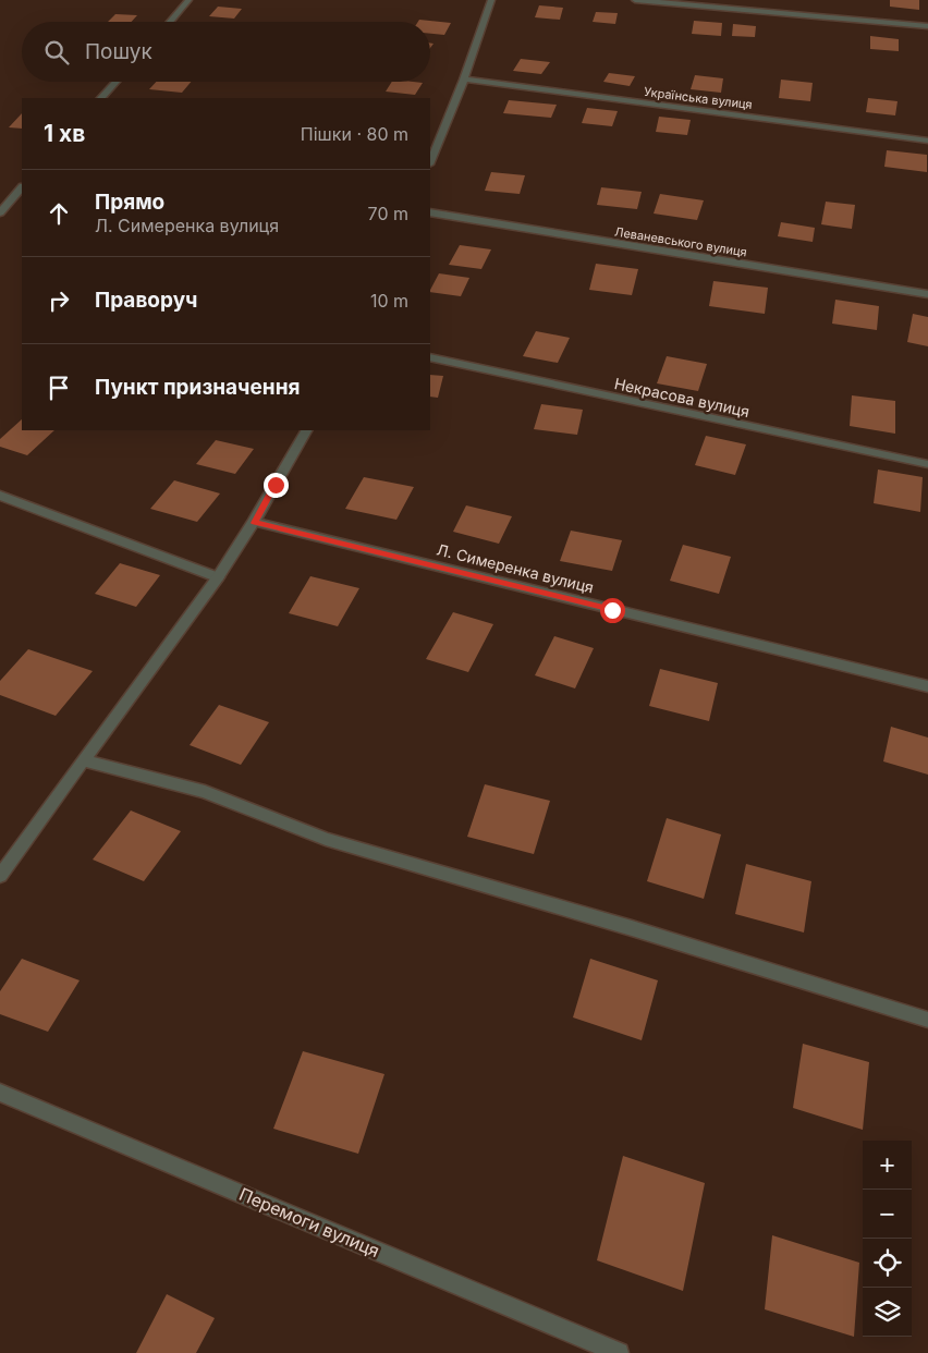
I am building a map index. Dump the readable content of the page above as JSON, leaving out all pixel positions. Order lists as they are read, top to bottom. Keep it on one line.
{"streets":{"street":["Українська вулиця","Леваневського вулиця","Некрасова вулиця","Л. Симеренка вулиця","Перемоги вулиця"]},"page":{"search":"Пошук","heading":["1 хв","Пішки · 80 m"],"list":[["Прямо","Л. Симеренка вулиця","70 m"],["Праворуч","10 m"],"Пункт призначення"],"map_buttons":["+","−"]}}
